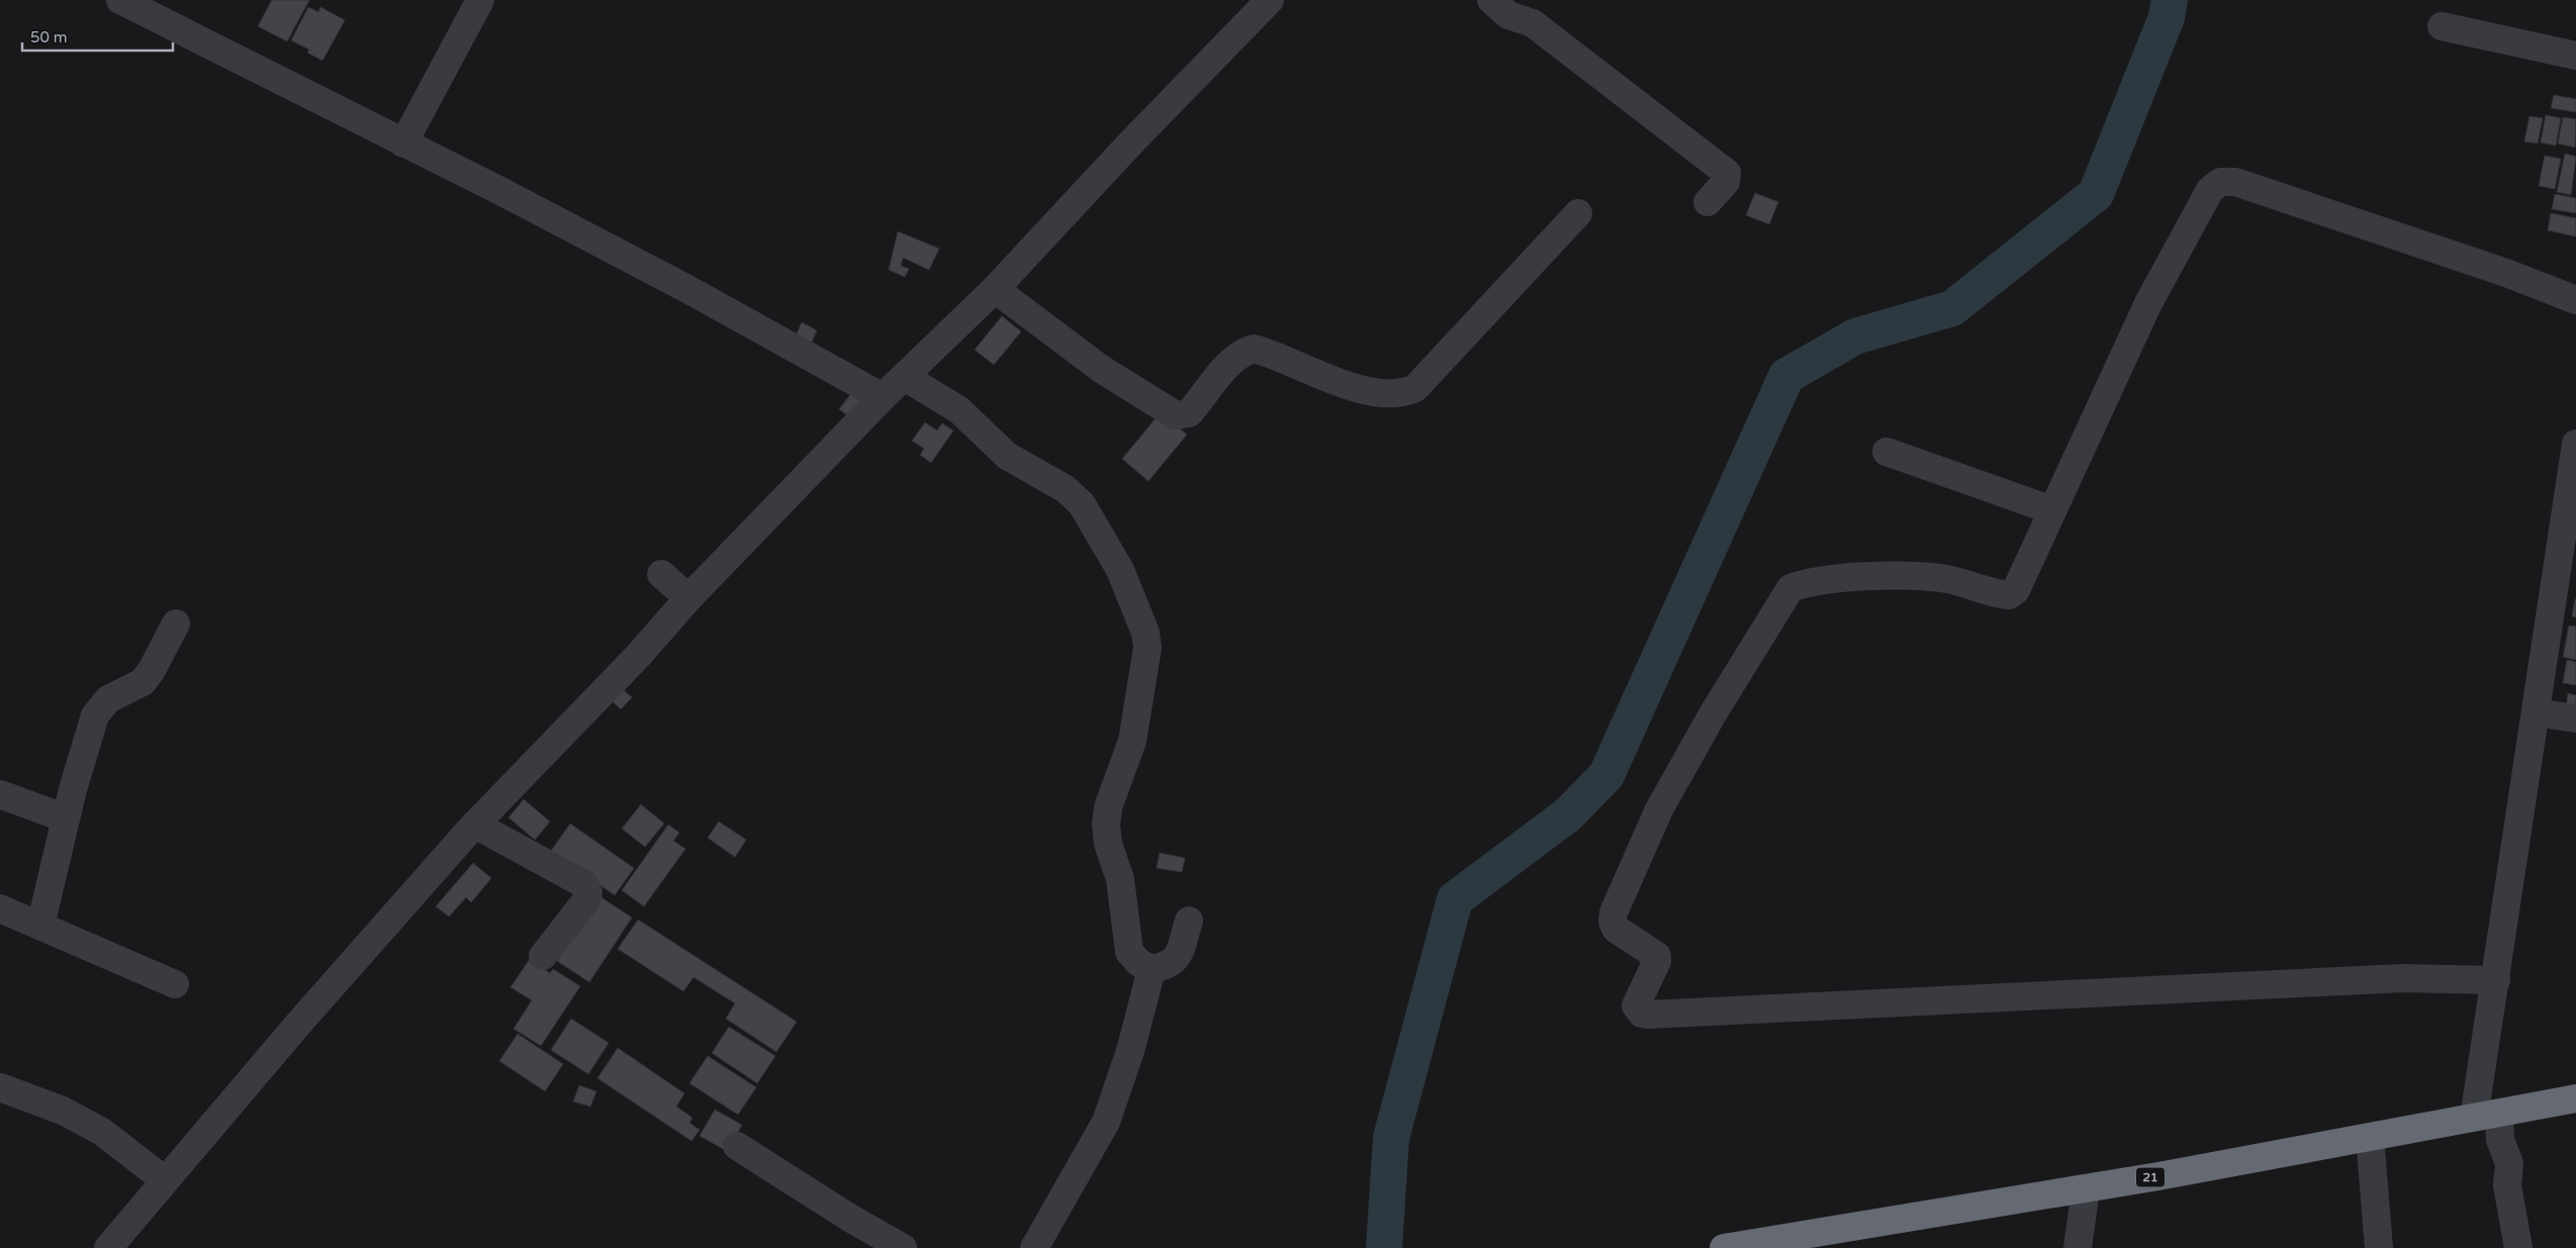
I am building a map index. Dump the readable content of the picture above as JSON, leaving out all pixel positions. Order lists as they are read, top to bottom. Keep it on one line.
{"streets":{"highway":["21"]},"scale_bar":"50 m"}
